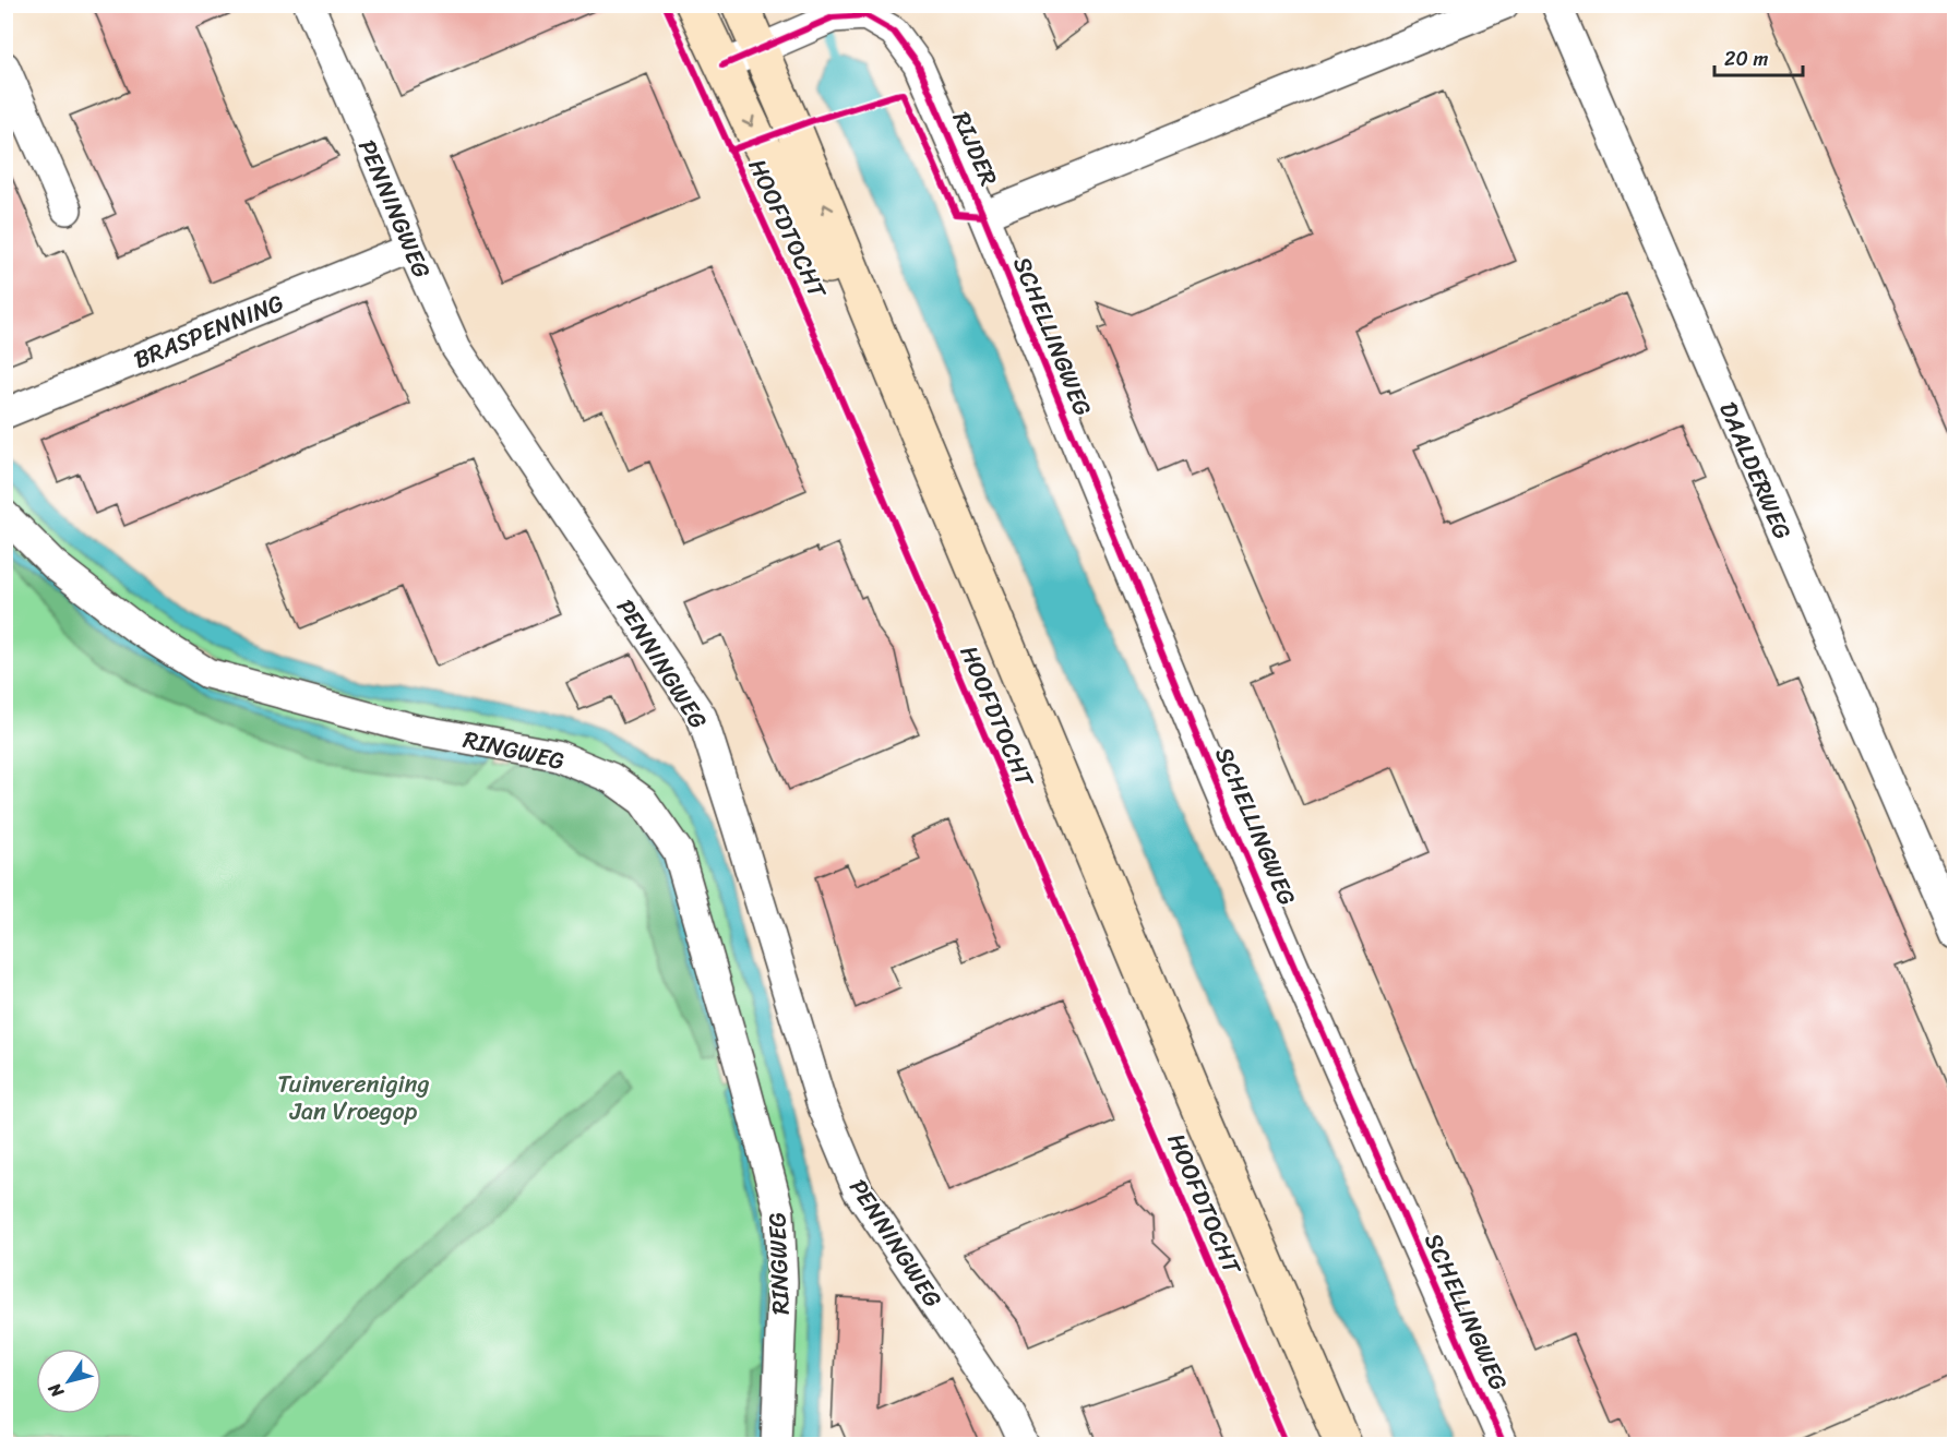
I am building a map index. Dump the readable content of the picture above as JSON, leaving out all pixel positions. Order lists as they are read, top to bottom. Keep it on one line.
{"streets":{"main road":["HOOFDTOCHT"],"street":["RIJDER","PENNINGWEG","BRASPENNING","SCHELLINGWEG","DAALDERWEG","RINGWEG"]},"crossings":[["RIJDER","HOOFDTOCHT"],["RIJDER","SCHELLINGWEG"],["PENNINGWEG","BRASPENNING"]],"parks":["Tuinvereniging Jan Vroegop"],"scale_bar":"20 m","north":"bottom left"}
